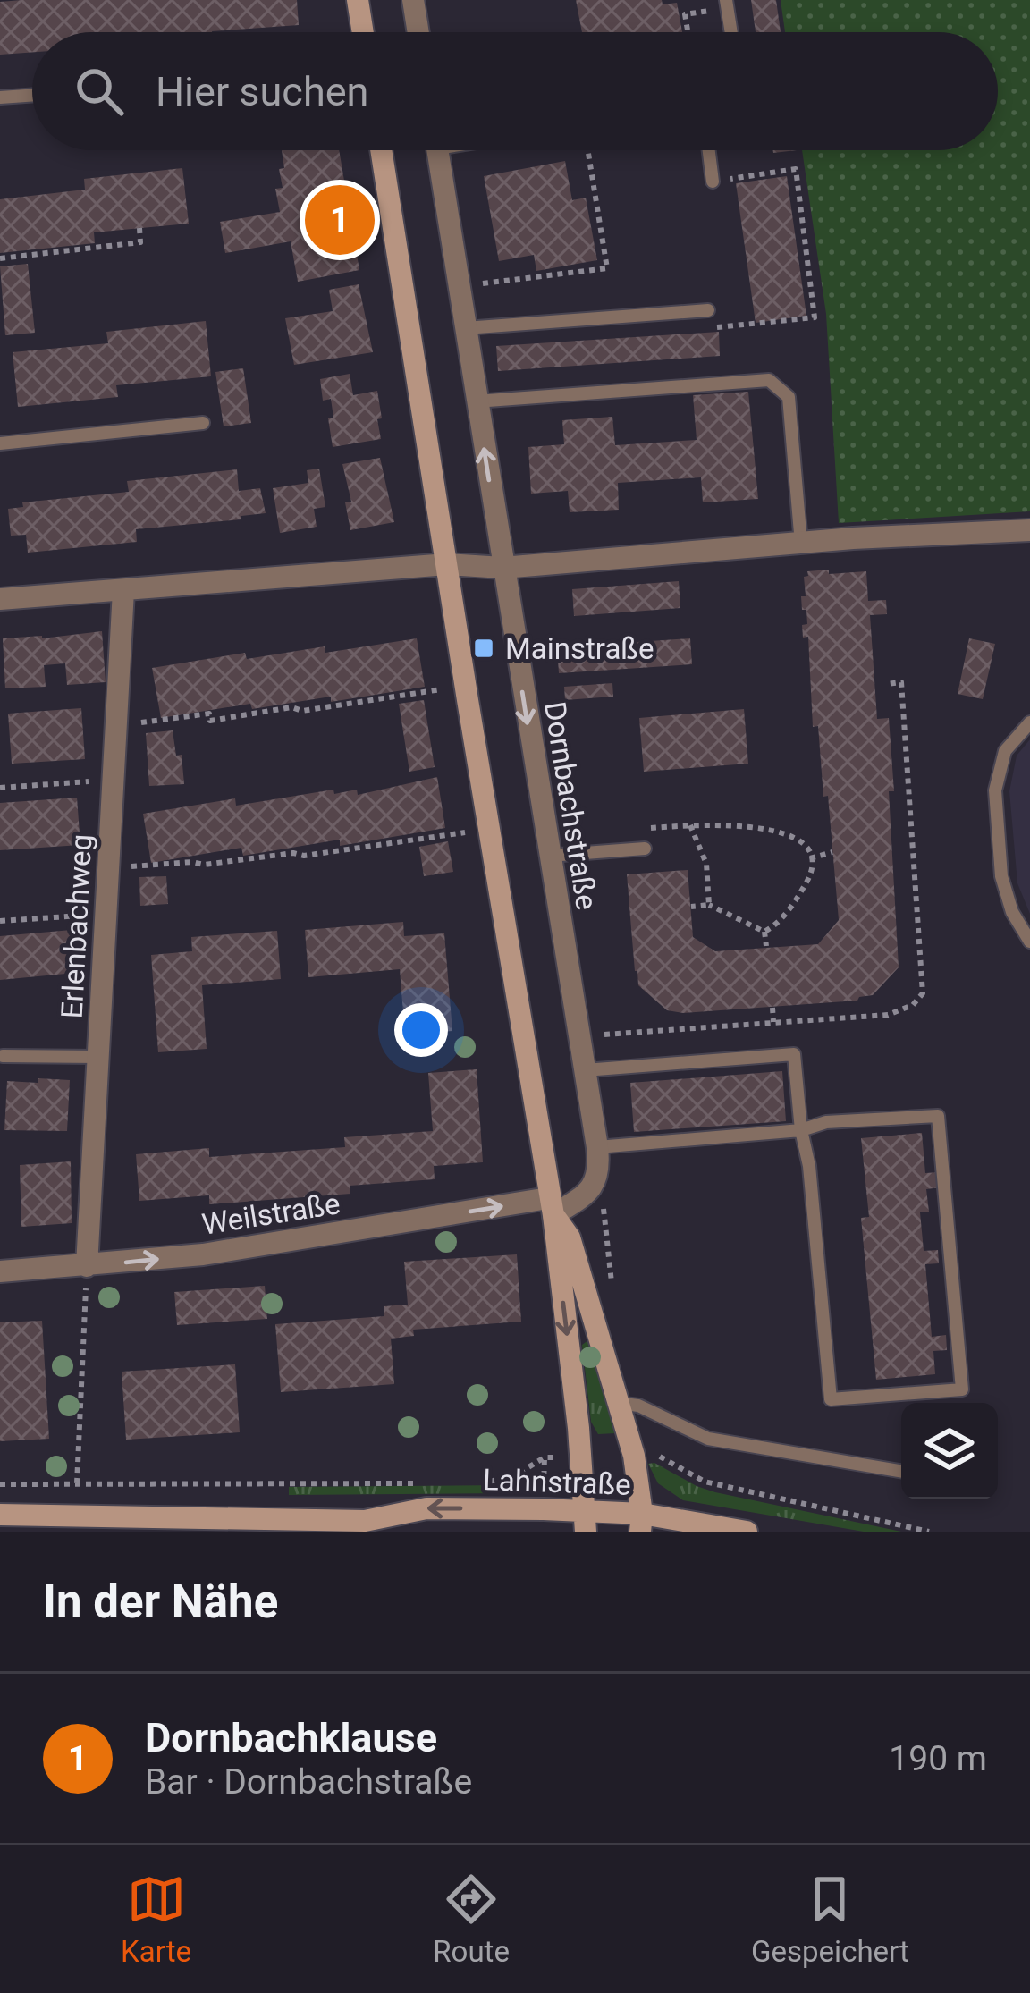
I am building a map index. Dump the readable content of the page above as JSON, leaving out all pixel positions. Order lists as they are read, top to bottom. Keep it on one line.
{"streets":{"street":["Dornbachstraße","Erlenbachweg","Weilstraße","Lahnstraße"]},"crossings":[["Dornbachstraße","Weilstraße"],["Erlenbachweg","Weilstraße"]],"one_way":["Weilstraße"],"places":{"transit":["Mainstraße"]},"page":{"search":"Hier suchen","pins":"1","heading":"In der Nähe","list":[{"mark":"1","name":"Dornbachklause","note":"Bar · Dornbachstraße","value":"190 m"}],"nav":["Karte","Route","Gespeichert"]}}
